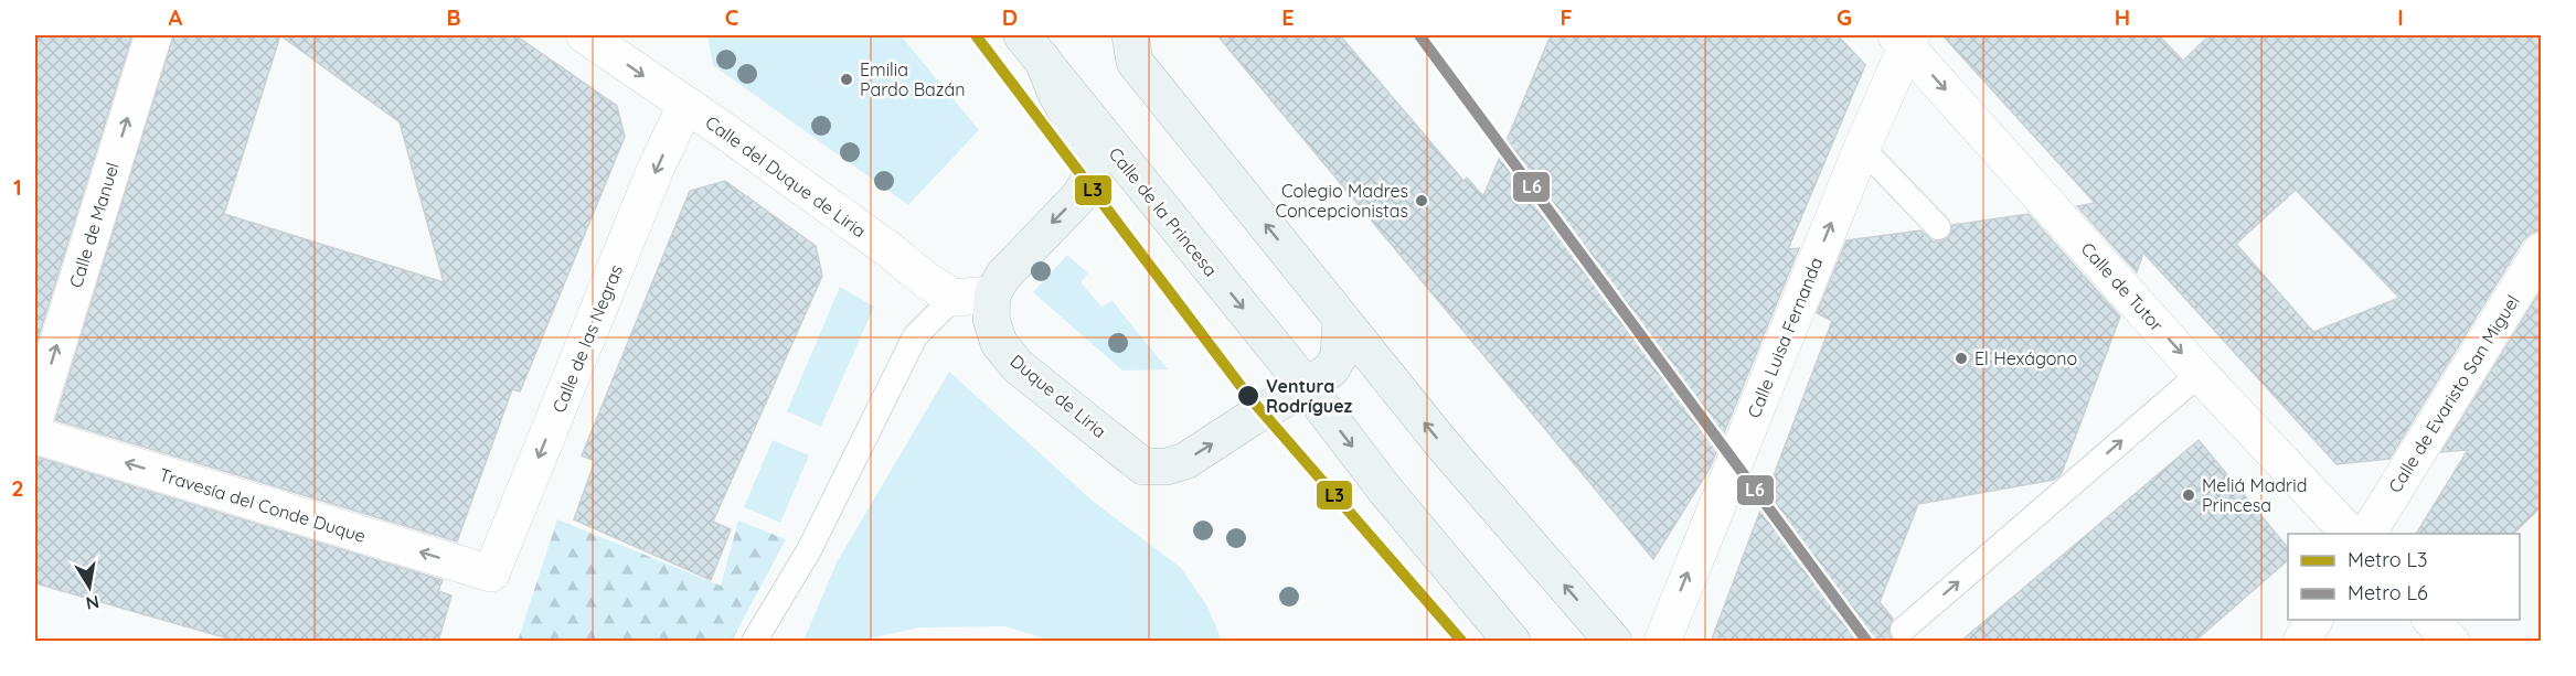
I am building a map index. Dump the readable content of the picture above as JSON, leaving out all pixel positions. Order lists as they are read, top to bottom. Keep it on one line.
{"streets":{"main road":["Calle de la Princesa","Duque de Liria"],"street":["Calle del Duque de Liria","Calle de Manuel","Calle de Tutor","Calle Luisa Fernanda","Calle de las Negras","Calle de Evaristo San Miguel","Travesía del Conde Duque"]},"crossings":[["Calle del Duque de Liria","Calle de las Negras"],["Calle de la Princesa","Duque de Liria"],["Calle de Tutor","Calle Luisa Fernanda"],["Calle de las Negras","Travesía del Conde Duque"]],"one_way":["Calle de Manuel","Calle de Tutor","Calle Luisa Fernanda","Calle de las Negras","Travesía del Conde Duque"],"places":["Emilia Pardo Bazán","Colegio Madres Concepcionistas","El Hexágono","Ventura Rodríguez","Meliá Madrid Princesa"],"lines":["metro line L3","metro line L6"],"legend":["Metro L3","Metro L6"],"north":"bottom","grid":{"columns":["A","B","C","D","E","F","G","H","I"],"rows":["1","2"]}}
